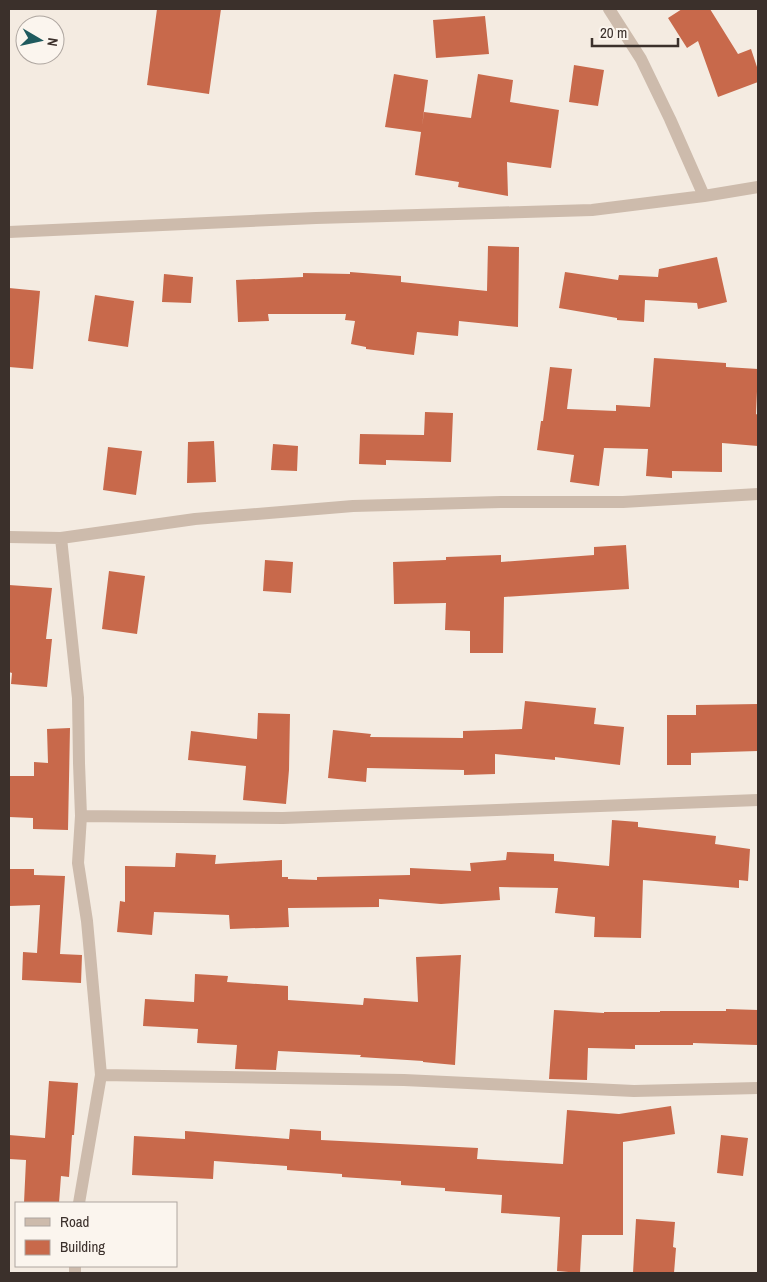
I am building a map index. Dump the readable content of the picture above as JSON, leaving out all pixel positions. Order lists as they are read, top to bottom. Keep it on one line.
{"legend":["Road","Building"],"scale_bar":"20 m","north":"right"}
